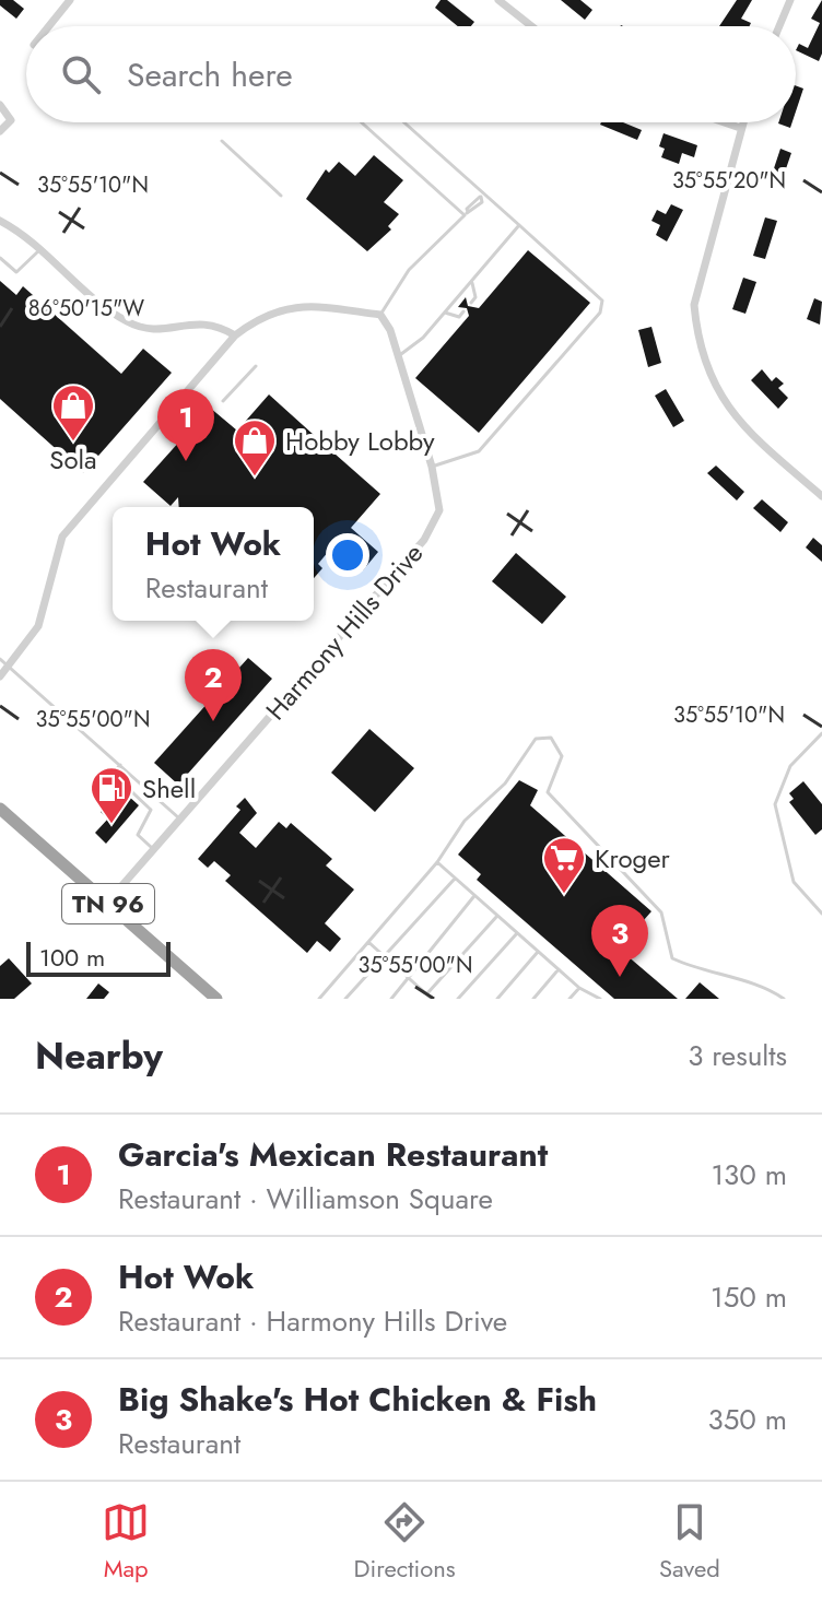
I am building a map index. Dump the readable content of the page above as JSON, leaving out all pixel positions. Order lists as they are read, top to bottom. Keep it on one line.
{"streets":{"highway":["TN 96"],"street":["Harmony Hills Drive"]},"crossings":[["Harmony Hills Drive","TN 96"]],"places":{"shop":["Sola","Hobby Lobby"],"fuel station":["Shell"],"supermarket":["Kroger"]},"scale_bar":"100 m","page":{"search":"Search here","pins":["1","2","3"],"popup":["Hot Wok","Restaurant"],"scale":"100 m","heading":["Nearby","3 results"],"list":[{"mark":"1","name":"Garcia's Mexican Restaurant","note":"Restaurant · Williamson Square","value":"130 m"},{"mark":"2","name":"Hot Wok","note":"Restaurant · Harmony Hills Drive","value":"150 m"},{"mark":"3","name":"Big Shake's Hot Chicken & Fish","note":"Restaurant","value":"350 m"}],"nav":["Map","Directions","Saved"]},"coordinates":["35°55'20\"N","35°55'10\"N","86°50'15\"W","35°55'00\"N"]}
